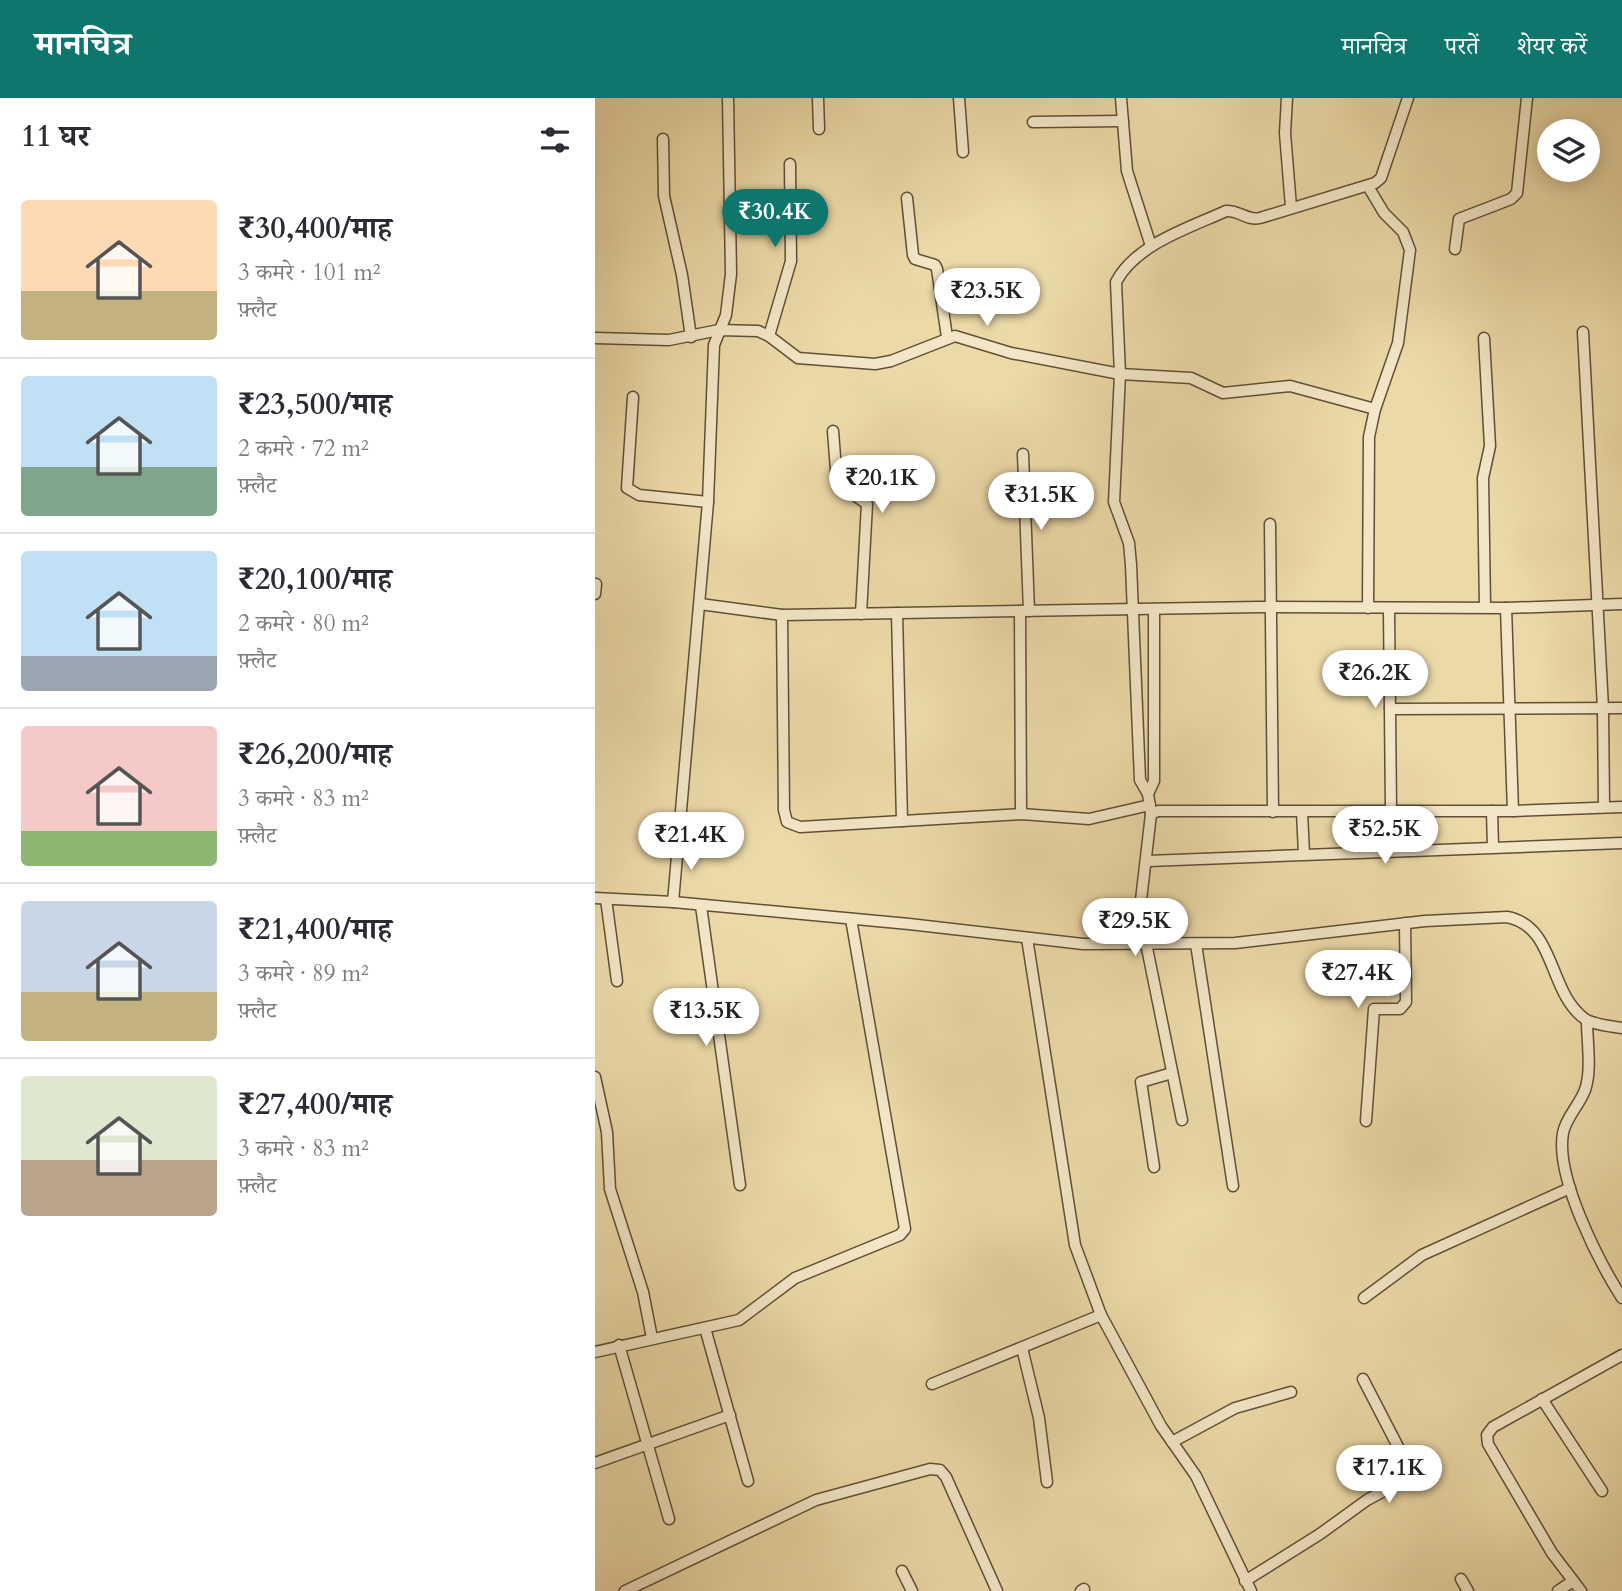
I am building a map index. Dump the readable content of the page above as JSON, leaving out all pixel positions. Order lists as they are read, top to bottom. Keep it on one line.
{"page":{"header":"मानचित्र","nav":["मानचित्र","परतें","शेयर करें"],"heading":"11 घर","list":[{"name":"₹30,400/माह","note":"3 कमरे · 101 m² · फ़्लैट"},{"name":"₹23,500/माह","note":"2 कमरे · 72 m² · फ़्लैट"},{"name":"₹20,100/माह","note":"2 कमरे · 80 m² · फ़्लैट"},{"name":"₹26,200/माह","note":"3 कमरे · 83 m² · फ़्लैट"},{"name":"₹21,400/माह","note":"3 कमरे · 89 m² · फ़्लैट"},{"name":"₹27,400/माह","note":"3 कमरे · 83 m² · फ़्लैट"}],"price":["₹30.4K","₹23.5K","₹20.1K","₹31.5K","₹26.2K","₹52.5K","₹21.4K","₹29.5K","₹27.4K","₹13.5K","₹17.1K"]}}
